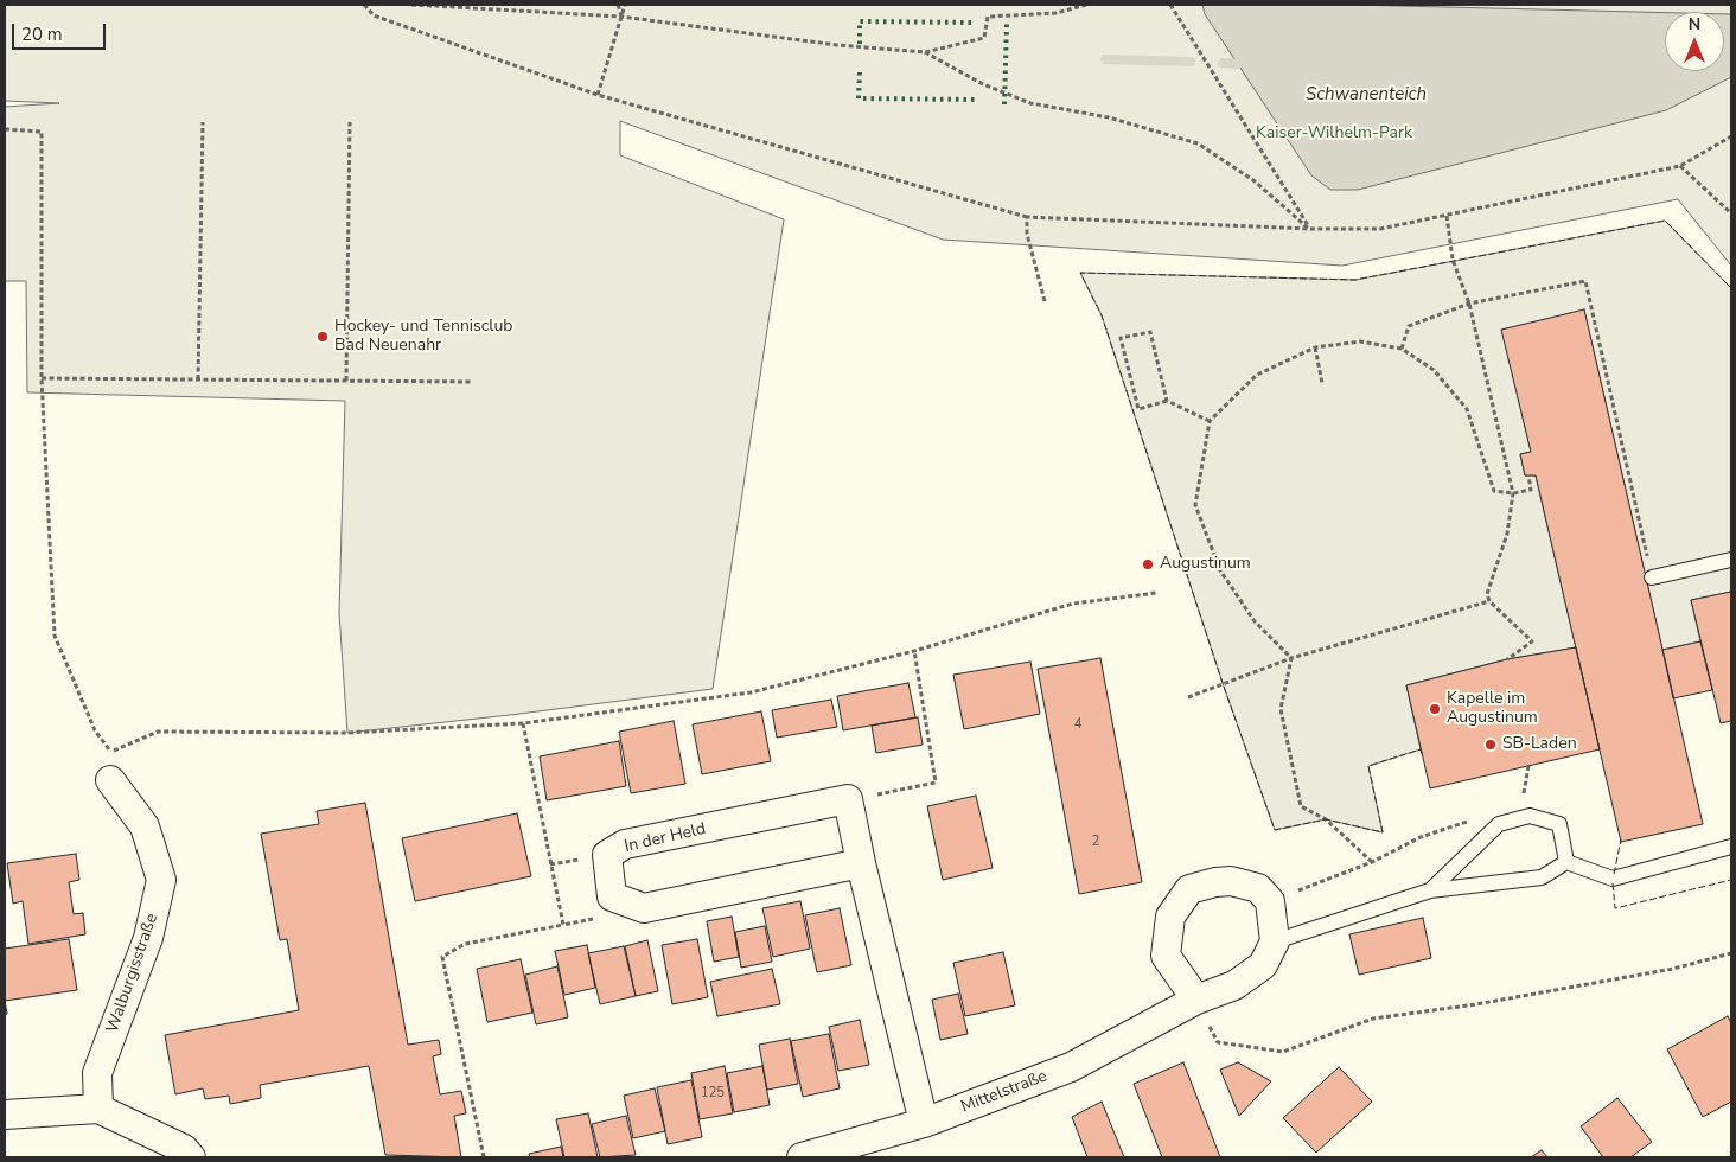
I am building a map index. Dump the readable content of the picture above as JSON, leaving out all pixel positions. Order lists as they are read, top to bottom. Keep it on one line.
{"streets":{"street":["In der Held","Walburgisstraße","Mittelstraße"]},"water":["Schwanenteich"],"parks":["Kaiser-Wilhelm-Park"],"places":["Hockey- und Tennisclub Bad Neuenahr","Augustinum","Kapelle im Augustinum","SB-Laden"],"house_numbers":["4","2","125"],"scale_bar":"20 m","north":"top"}
